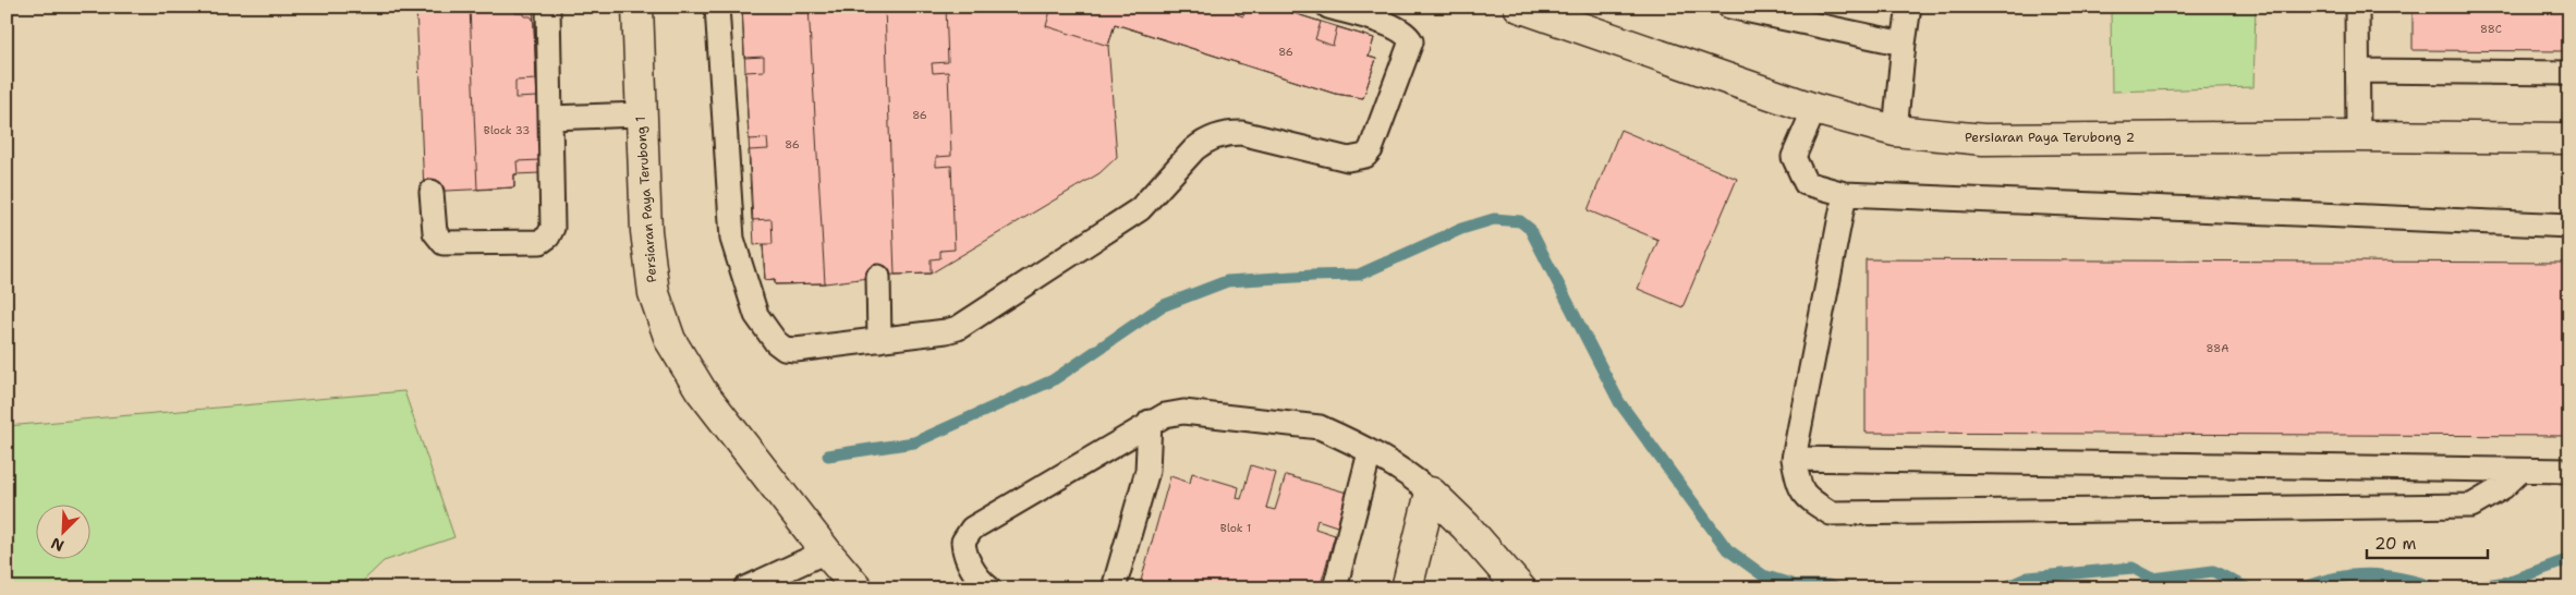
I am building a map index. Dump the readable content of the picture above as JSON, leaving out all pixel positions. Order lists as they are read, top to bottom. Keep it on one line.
{"streets":{"street":["Persiaran Paya Terubong 2","Persiaran Paya Terubong 1"]},"house_numbers":["88C","86","86","Block 33","86","88A","Blok 1"],"scale_bar":"20 m","north":"bottom left"}
